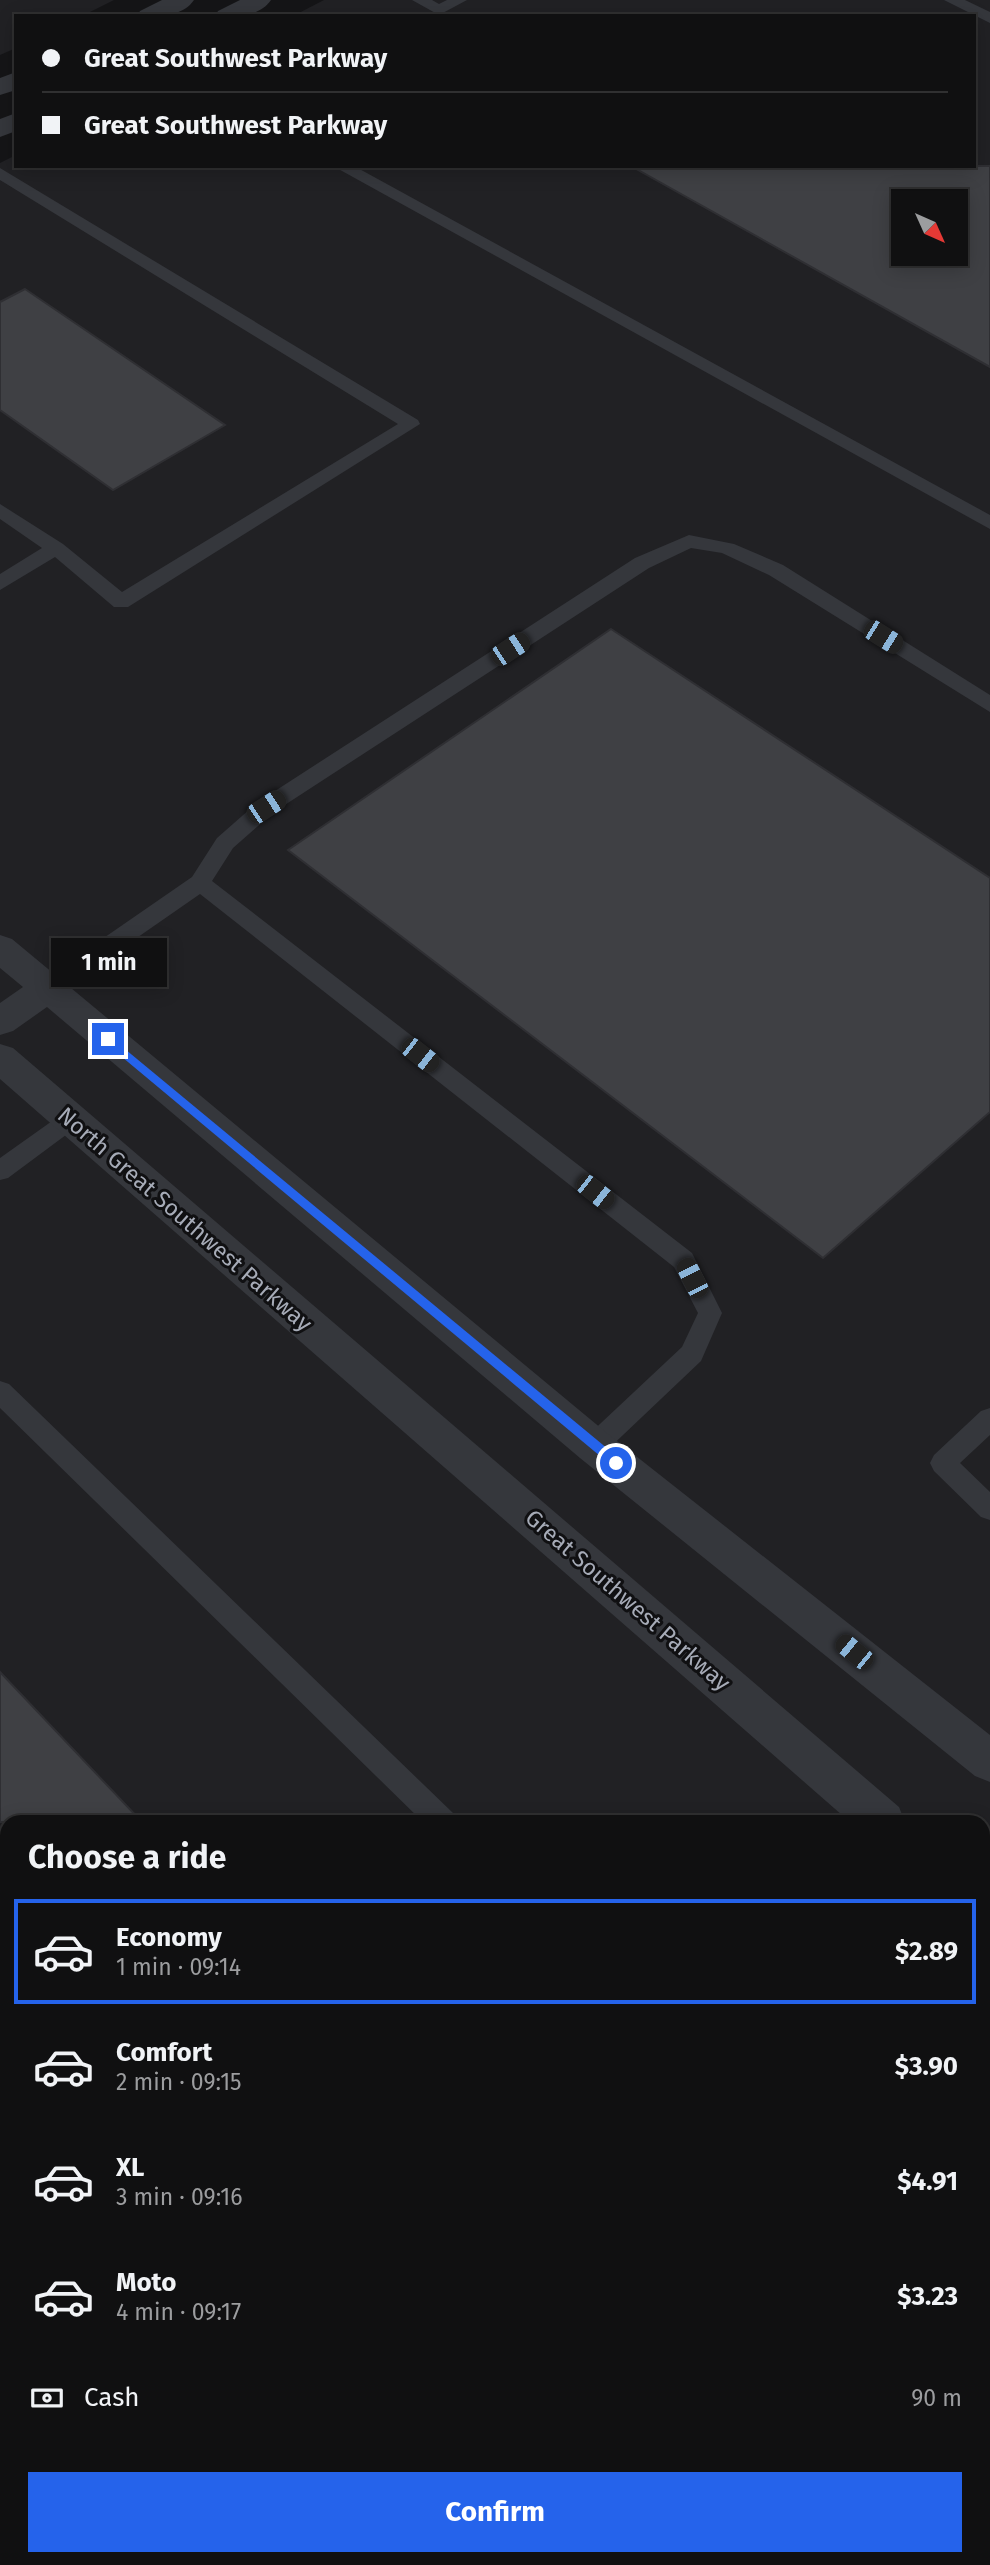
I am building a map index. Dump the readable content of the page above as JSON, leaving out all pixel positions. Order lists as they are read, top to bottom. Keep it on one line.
{"streets":{"street":["North Great Southwest Parkway","Great Southwest Parkway"]},"crossings":[["North Great Southwest Parkway","Great Southwest Parkway"]],"north":"bottom right","page":{"banner":["Great Southwest Parkway","Great Southwest Parkway"],"bubble":"1 min","heading":"Choose a ride","list":[{"name":"Economy","note":"1 min · 09:14","value":"$2.89"},{"name":"Comfort","note":"2 min · 09:15","value":"$3.90"},{"name":"XL","note":"3 min · 09:16","value":"$4.91"},{"name":"Moto","note":"4 min · 09:17","value":"$3.23"}],"pay":["Cash","90 m"],"buttons":"Confirm"}}
